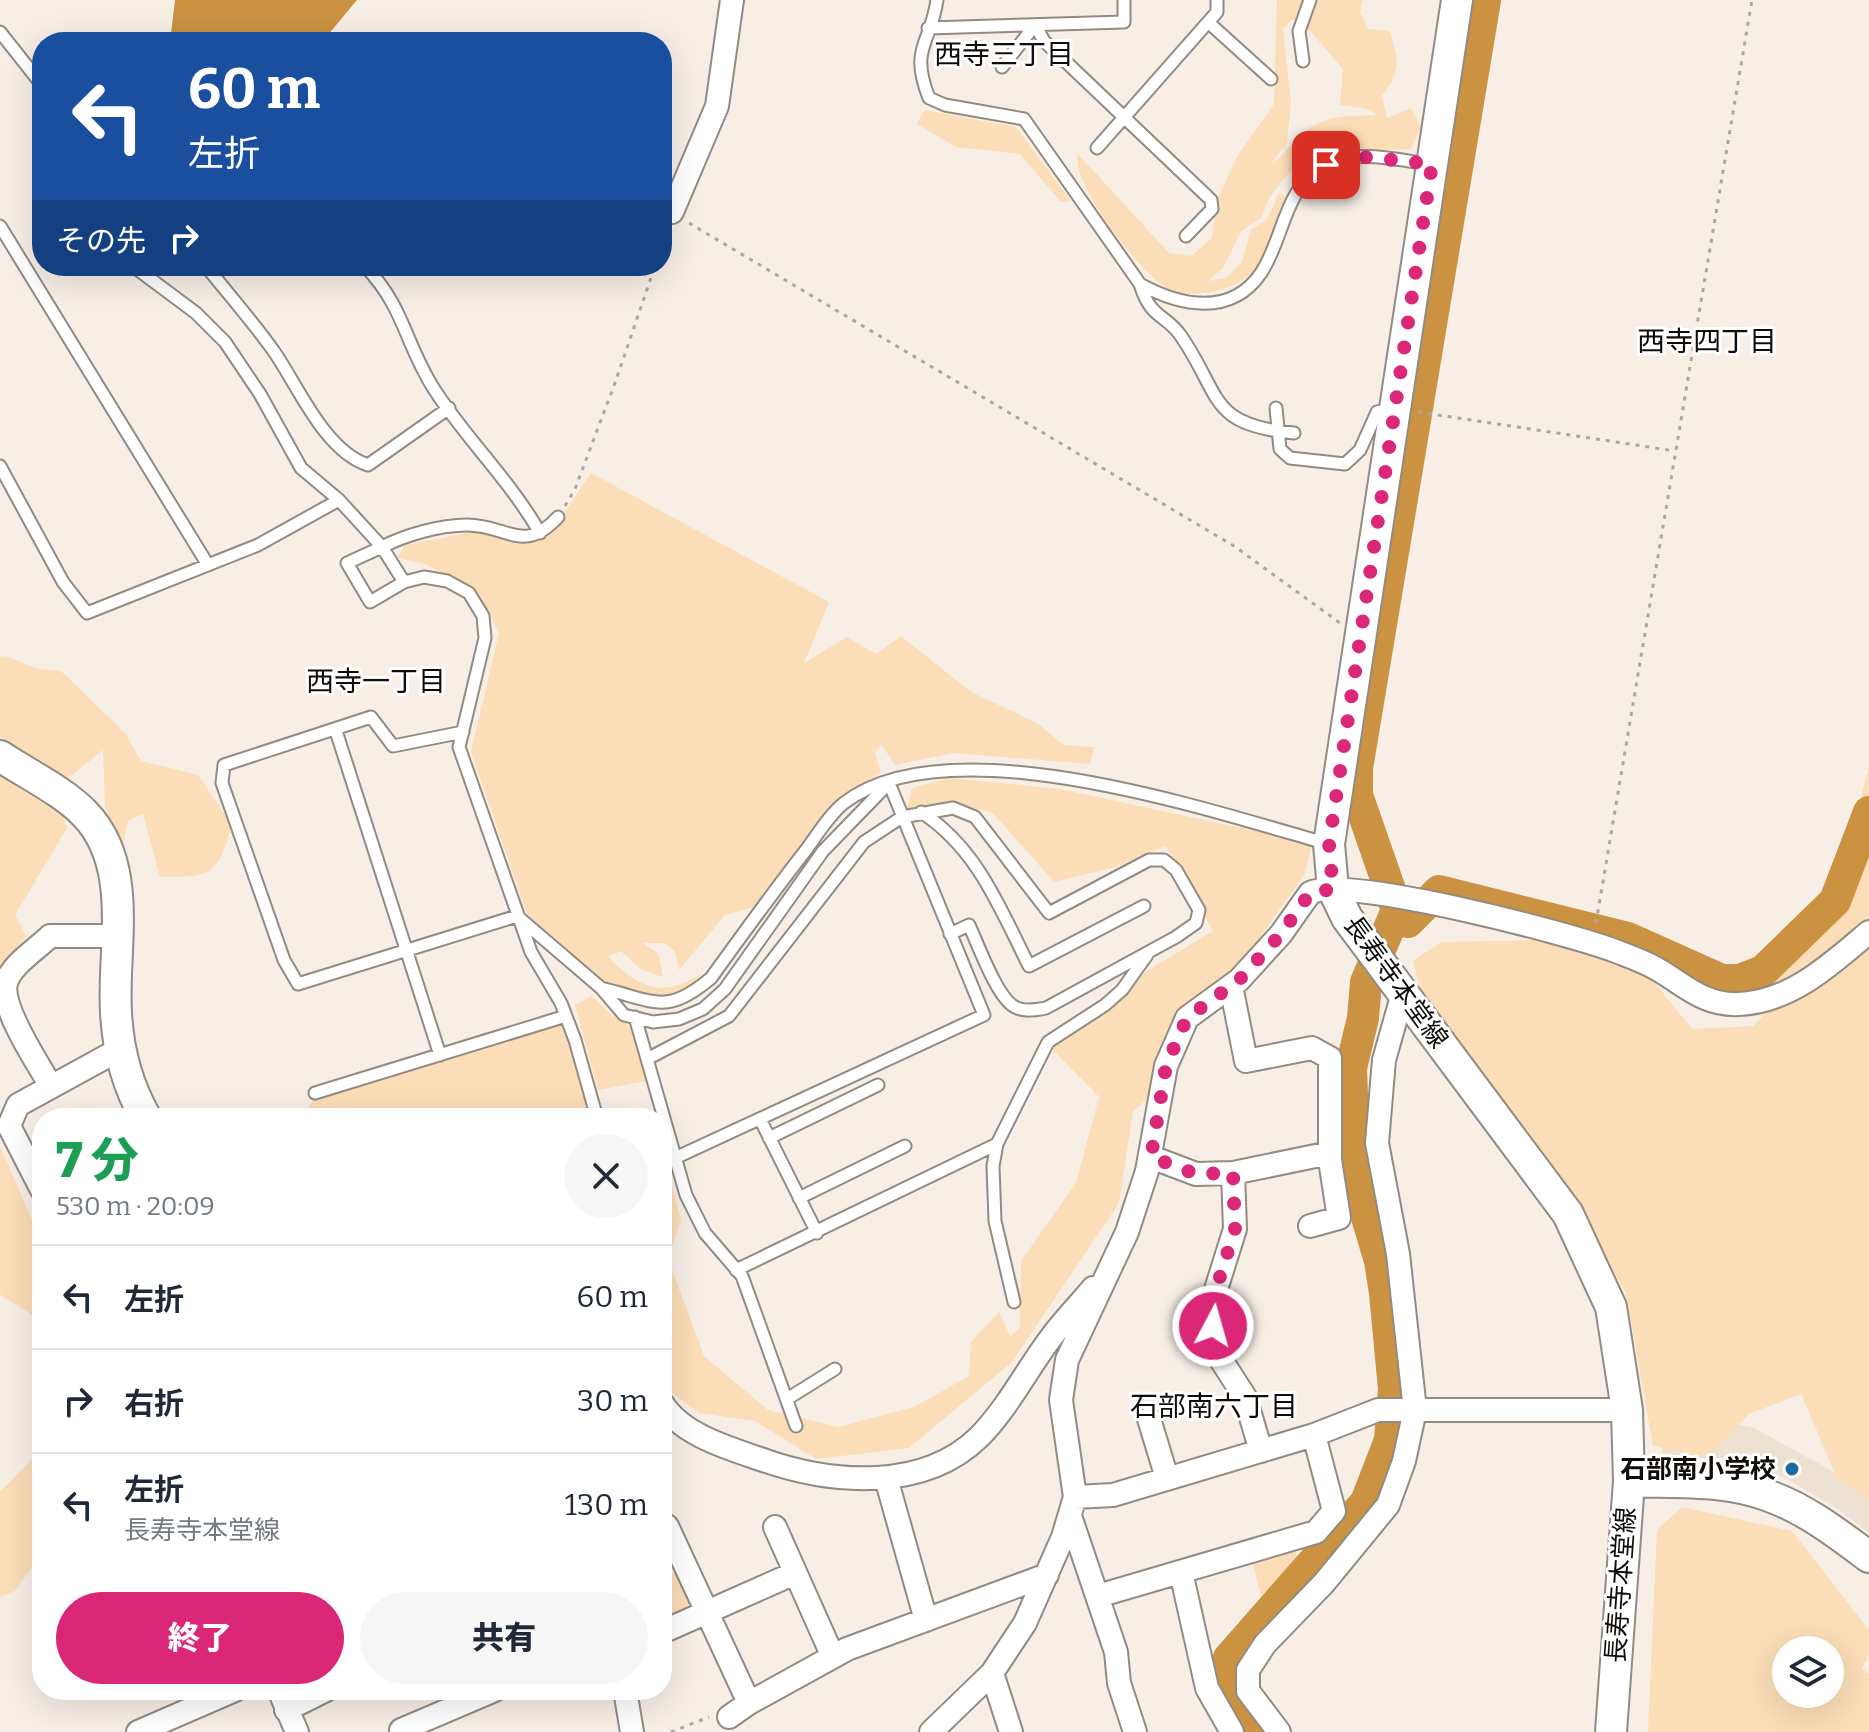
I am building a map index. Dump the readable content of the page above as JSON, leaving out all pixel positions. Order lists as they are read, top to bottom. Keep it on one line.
{"streets":{"main road":["長寿寺本堂線"]},"districts":["西寺三丁目","西寺四丁目","西寺一丁目","石部南六丁目"],"places":["石部南小学校"],"page":{"turn":["60 m","左折"],"then":"その先","heading":["7 分","530 m · 20:09"],"list":[{"name":"左折","value":"60 m"},{"name":"右折","value":"30 m"},{"name":"左折","note":"長寿寺本堂線","value":"130 m"}],"buttons":["終了","共有"]}}
